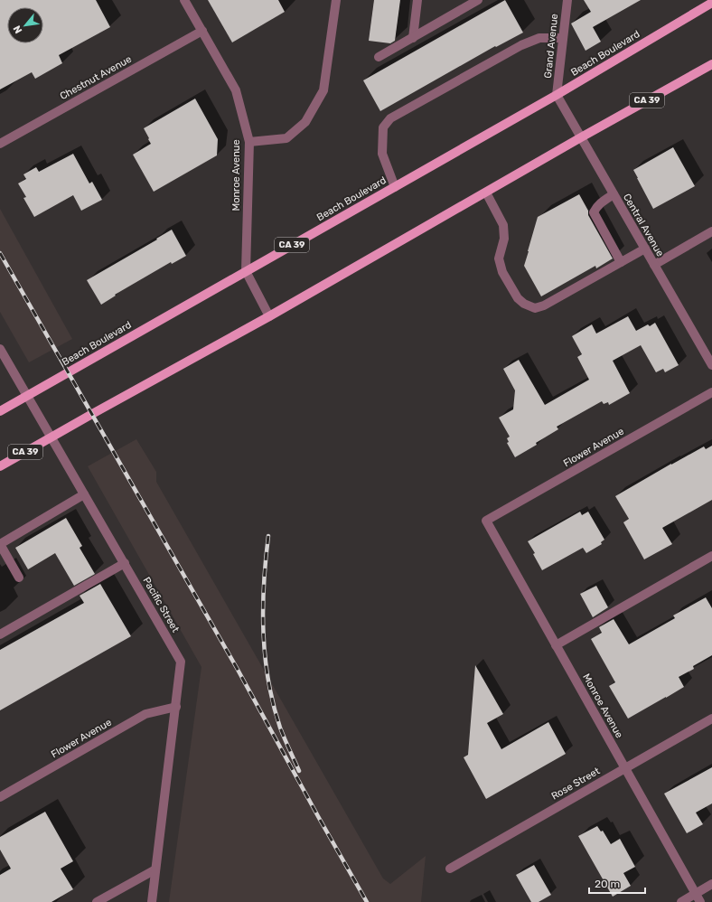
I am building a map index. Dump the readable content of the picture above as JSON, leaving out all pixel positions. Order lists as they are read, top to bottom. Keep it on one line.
{"streets":{"main road":["Beach Boulevard","CA 39"],"street":["Grand Avenue","Chestnut Avenue","Monroe Avenue","Central Avenue","Flower Avenue","Pacific Street","Rose Street"]},"crossings":[["Grand Avenue","Beach Boulevard"],["Grand Avenue","Central Avenue"],["Beach Boulevard","Monroe Avenue"],["Beach Boulevard","Central Avenue"],["Beach Boulevard","Pacific Street"],["Chestnut Avenue","Monroe Avenue"],["CA 39","Monroe Avenue"],["CA 39","Central Avenue"],["CA 39","Pacific Street"],["Monroe Avenue","Flower Avenue"],["Monroe Avenue","Rose Street"],["Flower Avenue","Pacific Street"]],"scale_bar":"20 m","north":"bottom left"}
